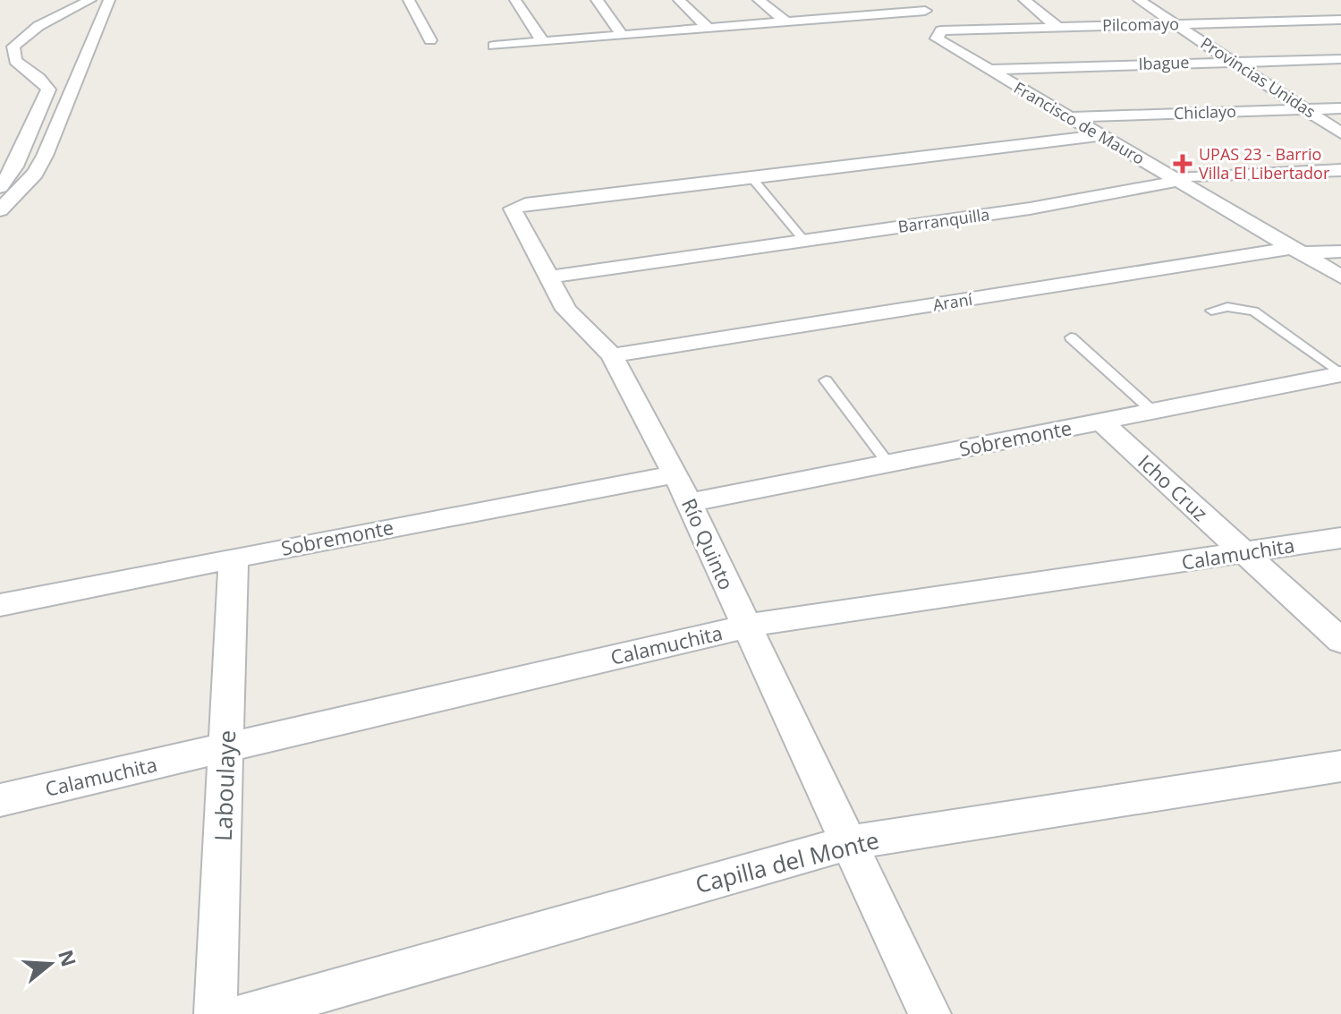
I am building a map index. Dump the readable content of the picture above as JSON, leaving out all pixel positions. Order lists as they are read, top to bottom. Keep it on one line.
{"streets":{"street":["Pilcomayo","Ibague","Provincias Unidas","Chiclayo","Francisco de Mauro","Barranquilla","Araní","Sobremonte","Icho Cruz","Río Quinto","Calamuchita","Laboulaye","Capilla del Monte"]},"crossings":[["Pilcomayo","Provincias Unidas"],["Pilcomayo","Francisco de Mauro"],["Ibague","Provincias Unidas"],["Ibague","Francisco de Mauro"],["Provincias Unidas","Chiclayo"],["Chiclayo","Francisco de Mauro"],["Francisco de Mauro","Barranquilla"],["Francisco de Mauro","Araní"],["Barranquilla","Río Quinto"],["Araní","Río Quinto"],["Sobremonte","Icho Cruz"],["Sobremonte","Río Quinto"],["Sobremonte","Laboulaye"],["Icho Cruz","Calamuchita"],["Río Quinto","Calamuchita"],["Río Quinto","Capilla del Monte"],["Calamuchita","Laboulaye"]],"places":{"health":["UPAS 23 - Barrio Villa El Libertador"]},"north":"right"}
